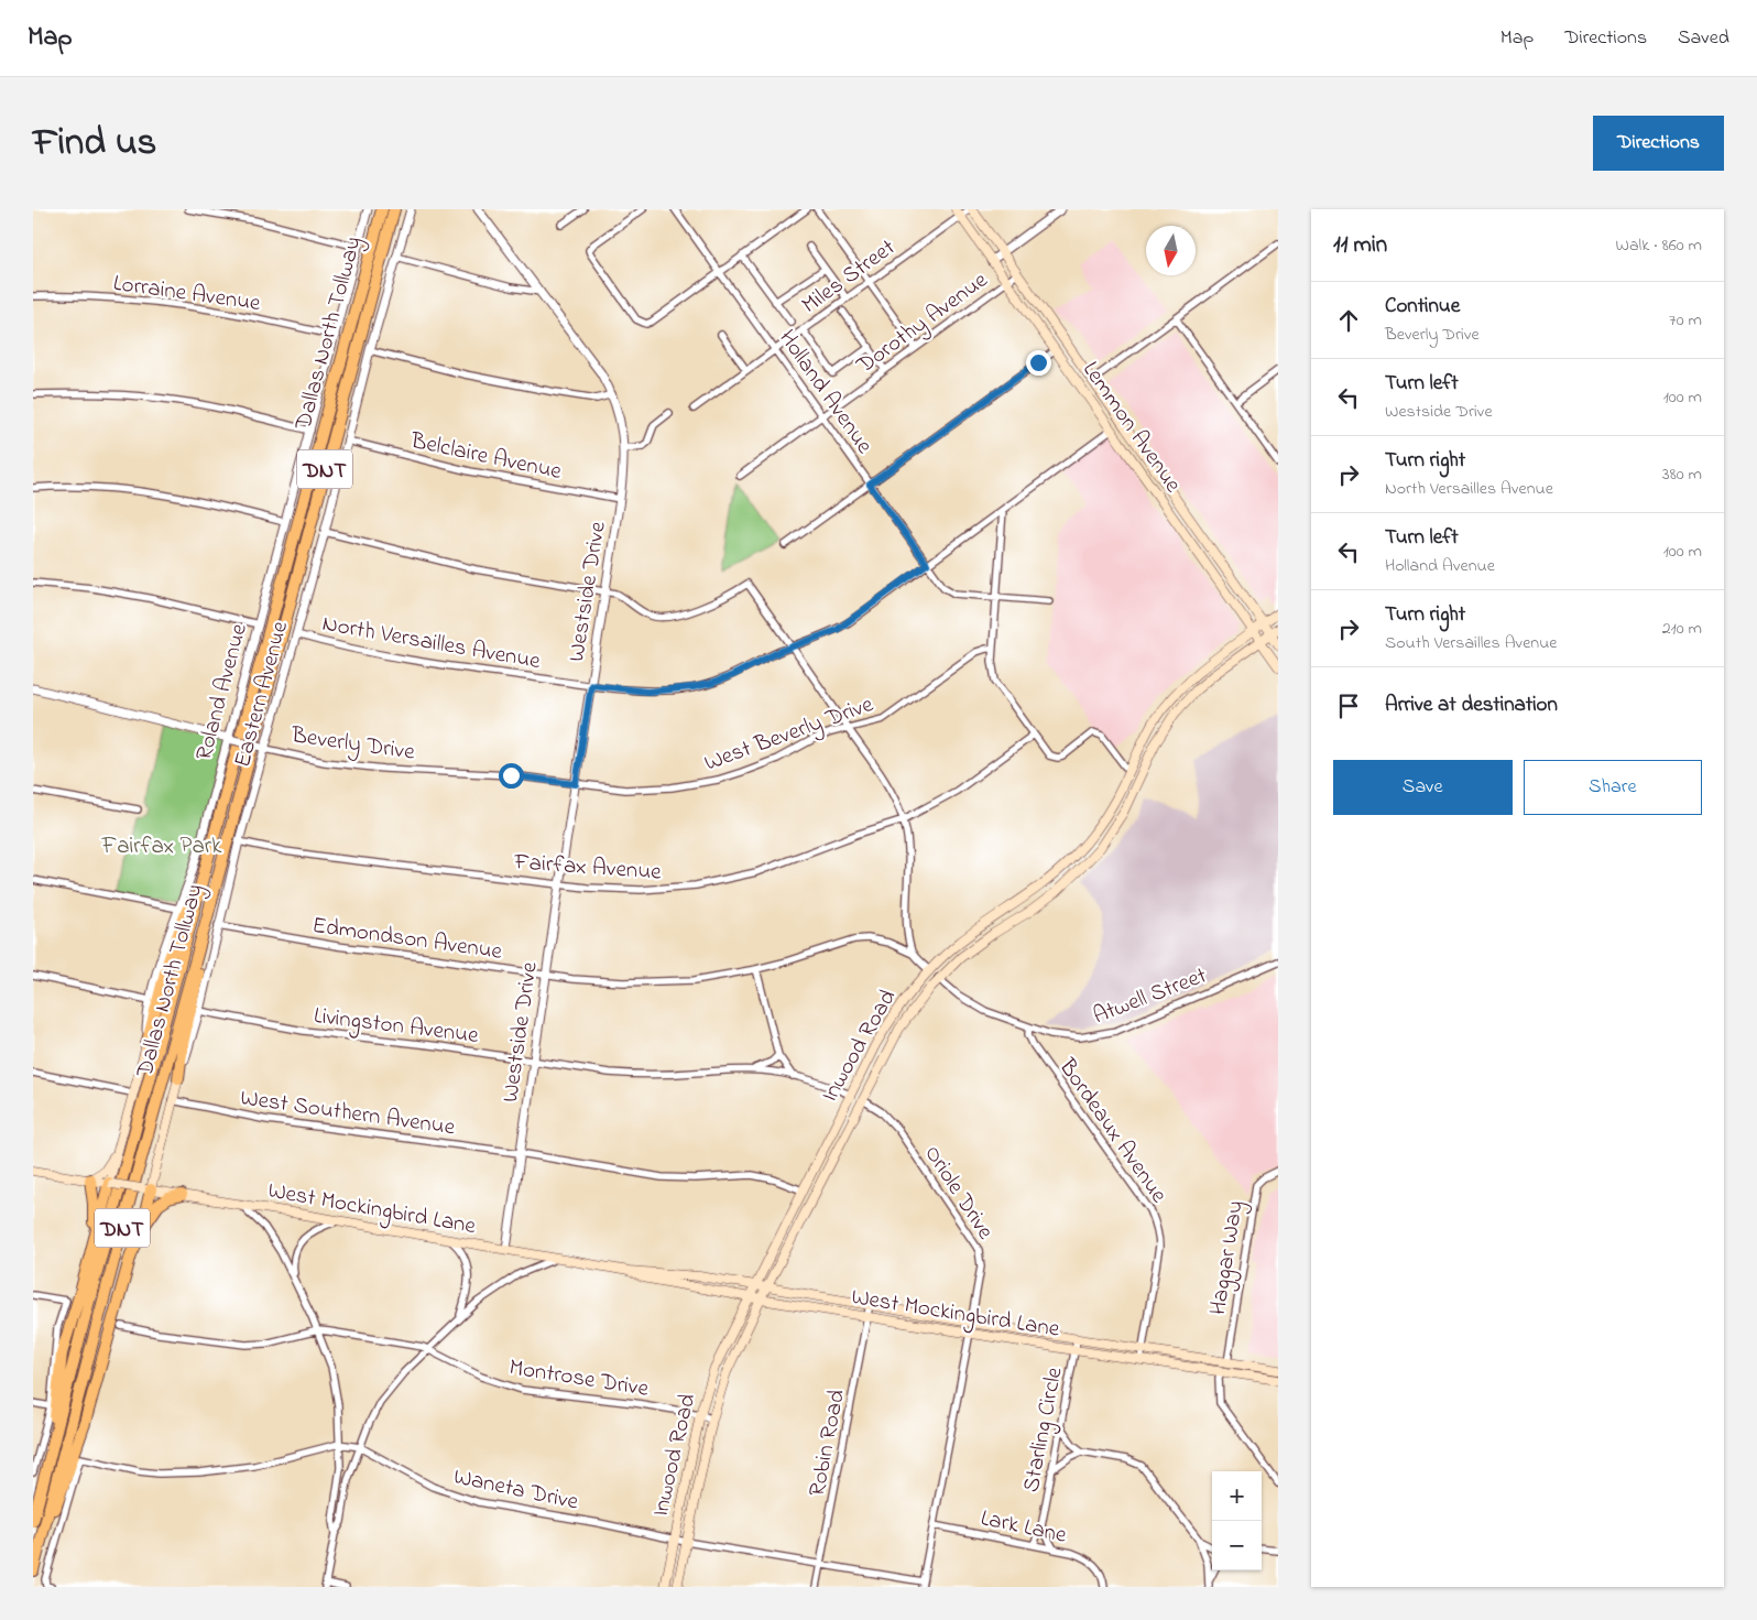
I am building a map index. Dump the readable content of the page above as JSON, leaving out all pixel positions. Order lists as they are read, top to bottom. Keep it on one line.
{"streets":{"highway":["Dallas North Tollway","DNT"],"main road":["Lemmon Avenue","Roland Avenue","Eastern Avenue","Inwood Road","West Mockingbird Lane"],"street":["Miles Street","Lorraine Avenue","Dorothy Avenue","Holland Avenue","Belclaire Avenue","Westside Drive","North Versailles Avenue","West Beverly Drive","Beverly Drive","Fairfax Avenue","Edmondson Avenue","Atwell Street","Livingston Avenue","West Southern Avenue","Bordeaux Avenue","Oriole Drive","Haggar Way","Montrose Drive","Starling Circle","Robin Road","Waneta Drive","Lark Lane"]},"crossings":[["Miles Street","Holland Avenue"],["Miles Street","Lemmon Avenue"],["Lorraine Avenue","Roland Avenue"],["Dorothy Avenue","Holland Avenue"],["Dorothy Avenue","Lemmon Avenue"],["Holland Avenue","North Versailles Avenue"],["Lemmon Avenue","North Versailles Avenue"],["Lemmon Avenue","Inwood Road"],["Belclaire Avenue","Westside Drive"],["Belclaire Avenue","Eastern Avenue"],["Westside Drive","North Versailles Avenue"],["Westside Drive","West Beverly Drive"],["Westside Drive","Beverly Drive"],["Westside Drive","Fairfax Avenue"],["Westside Drive","Edmondson Avenue"],["Westside Drive","Livingston Avenue"],["Westside Drive","West Southern Avenue"],["Westside Drive","West Mockingbird Lane"],["North Versailles Avenue","Eastern Avenue"],["Roland Avenue","Beverly Drive"],["Roland Avenue","West Mockingbird Lane"],["Eastern Avenue","Beverly Drive"],["Eastern Avenue","Fairfax Avenue"],["Eastern Avenue","Edmondson Avenue"],["Eastern Avenue","Livingston Avenue"],["Eastern Avenue","West Southern Avenue"],["Eastern Avenue","West Mockingbird Lane"],["West Beverly Drive","Beverly Drive"],["Atwell Street","Bordeaux Avenue"],["Livingston Avenue","Inwood Road"],["Inwood Road","West Southern Avenue"],["Inwood Road","Oriole Drive"],["Inwood Road","West Mockingbird Lane"],["Inwood Road","Montrose Drive"],["Inwood Road","Waneta Drive"],["Bordeaux Avenue","West Mockingbird Lane"],["Oriole Drive","West Mockingbird Lane"],["West Mockingbird Lane","Haggar Way"],["West Mockingbird Lane","Montrose Drive"],["West Mockingbird Lane","Starling Circle"],["West Mockingbird Lane","Robin Road"],["Starling Circle","Lark Lane"],["Robin Road","Waneta Drive"]],"parks":["Fairfax Park"],"north":"bottom","page":{"header":"Map","nav":["Map","Directions","Saved"],"title":"Find us","buttons":["Directions",["Save","Share"]],"heading":["11 min","Walk · 860 m"],"list":[["Continue","Beverly Drive","70 m"],["Turn left","Westside Drive","100 m"],["Turn right","North Versailles Avenue","380 m"],["Turn left","Holland Avenue","100 m"],["Turn right","South Versailles Avenue","210 m"],"Arrive at destination"],"map_buttons":["+","−"]}}
